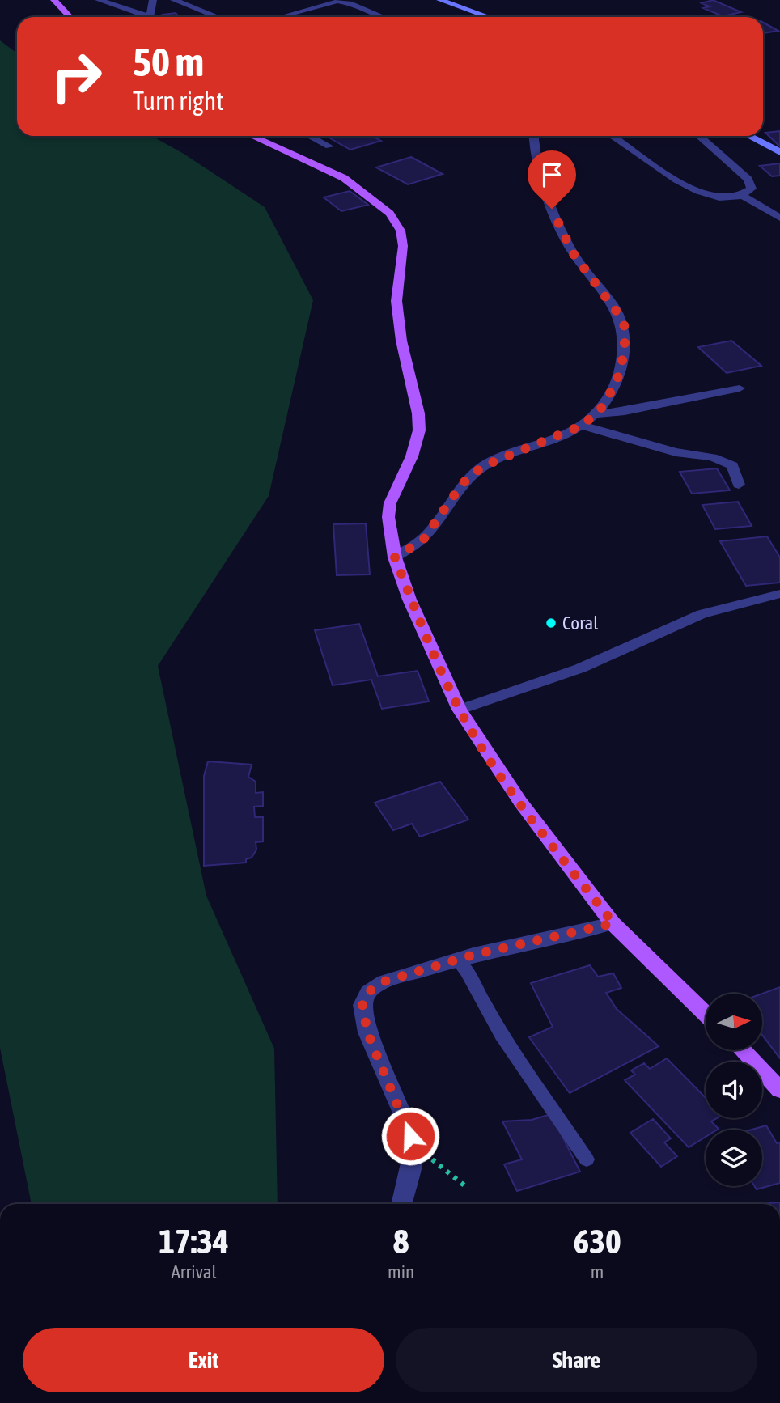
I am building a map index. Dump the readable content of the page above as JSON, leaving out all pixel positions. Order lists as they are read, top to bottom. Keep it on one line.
{"places":["Coral"],"north":"right","page":{"turn":["50 m","Turn right"],"eta":["17:34","Arrival","8","min","630","m"],"buttons":["Exit","Share"]}}
